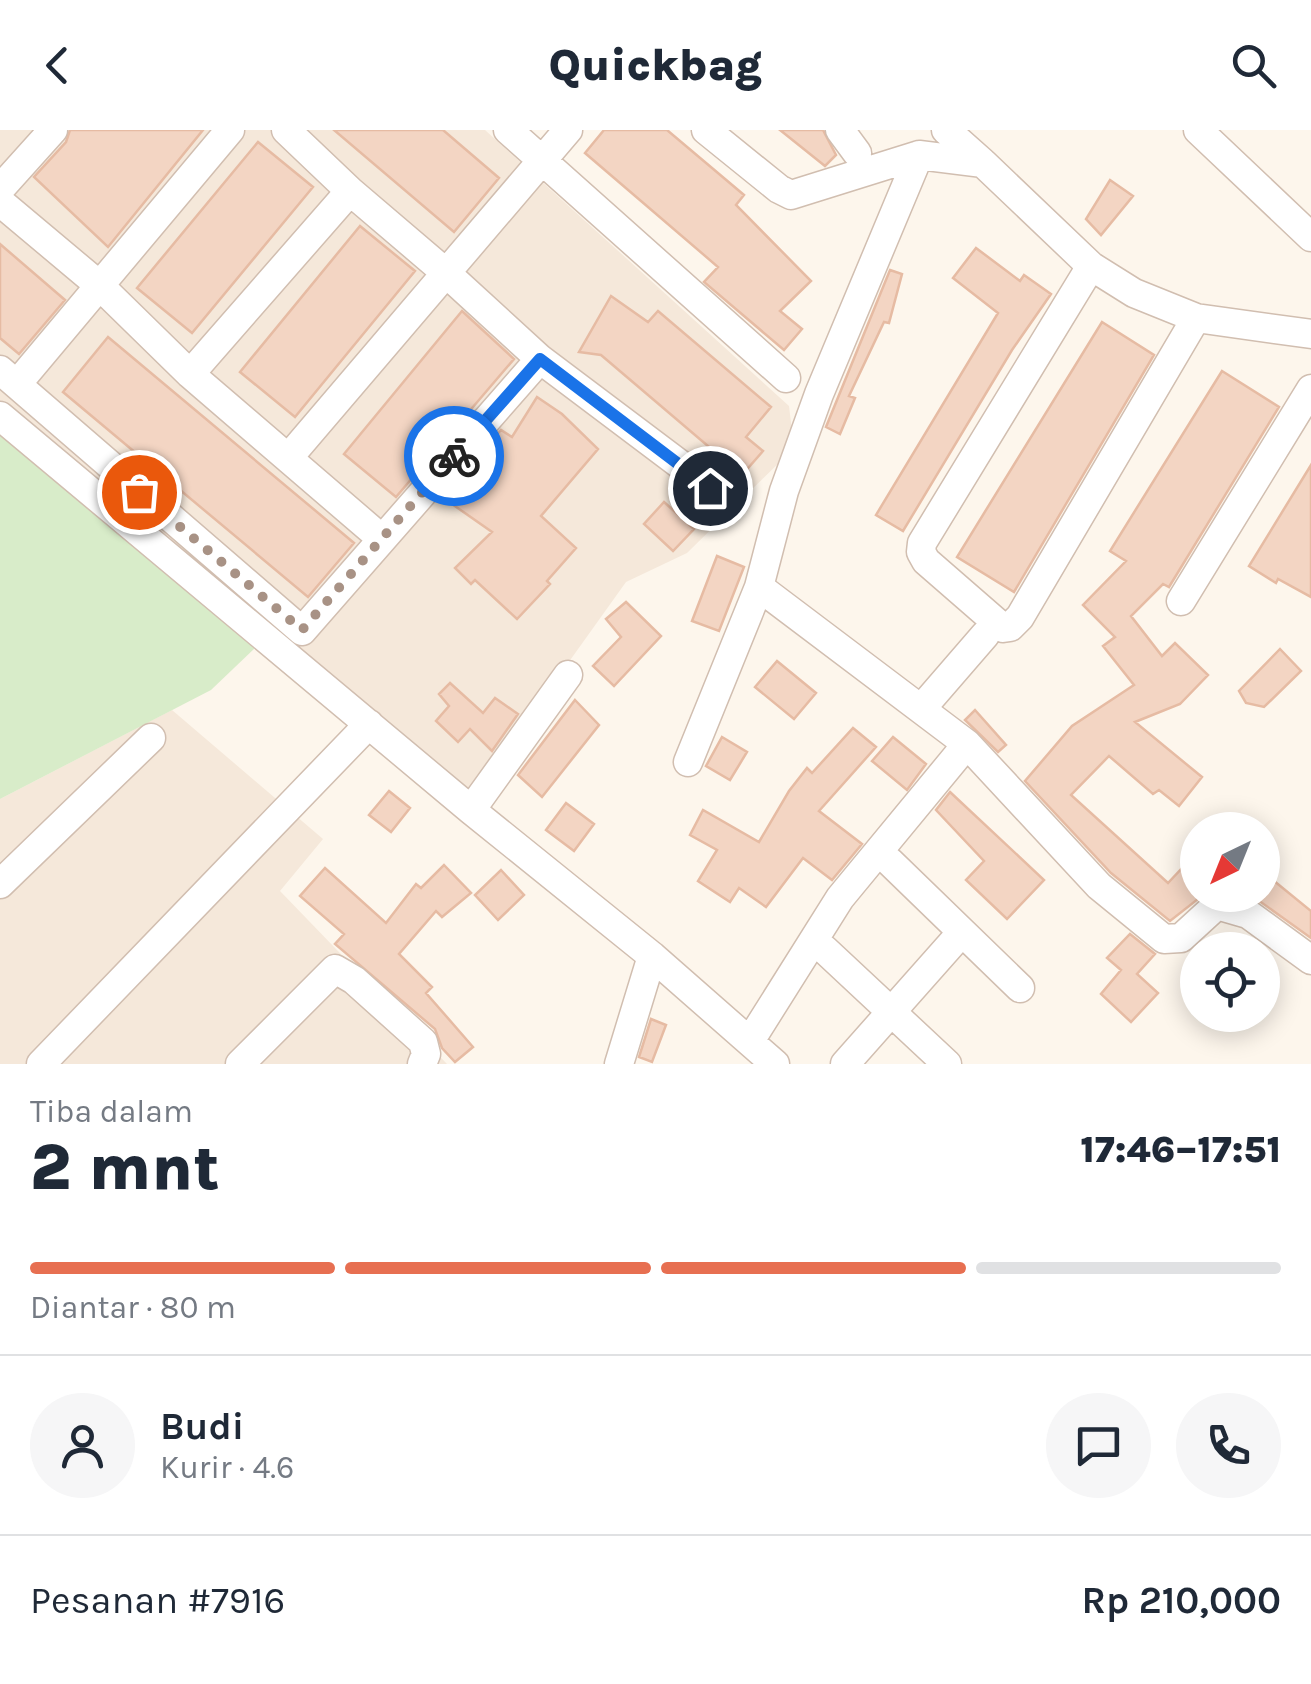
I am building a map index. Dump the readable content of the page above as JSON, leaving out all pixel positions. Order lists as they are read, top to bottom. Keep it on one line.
{"north":"bottom left","page":{"header":"Quickbag","heading":["2 mnt","Tiba dalam","17:46–17:51"],"panel":["Budi","Kurir · 4.6","Pesanan #7916","Rp 210,000"],"bar":"Diantar · 80 m"}}
